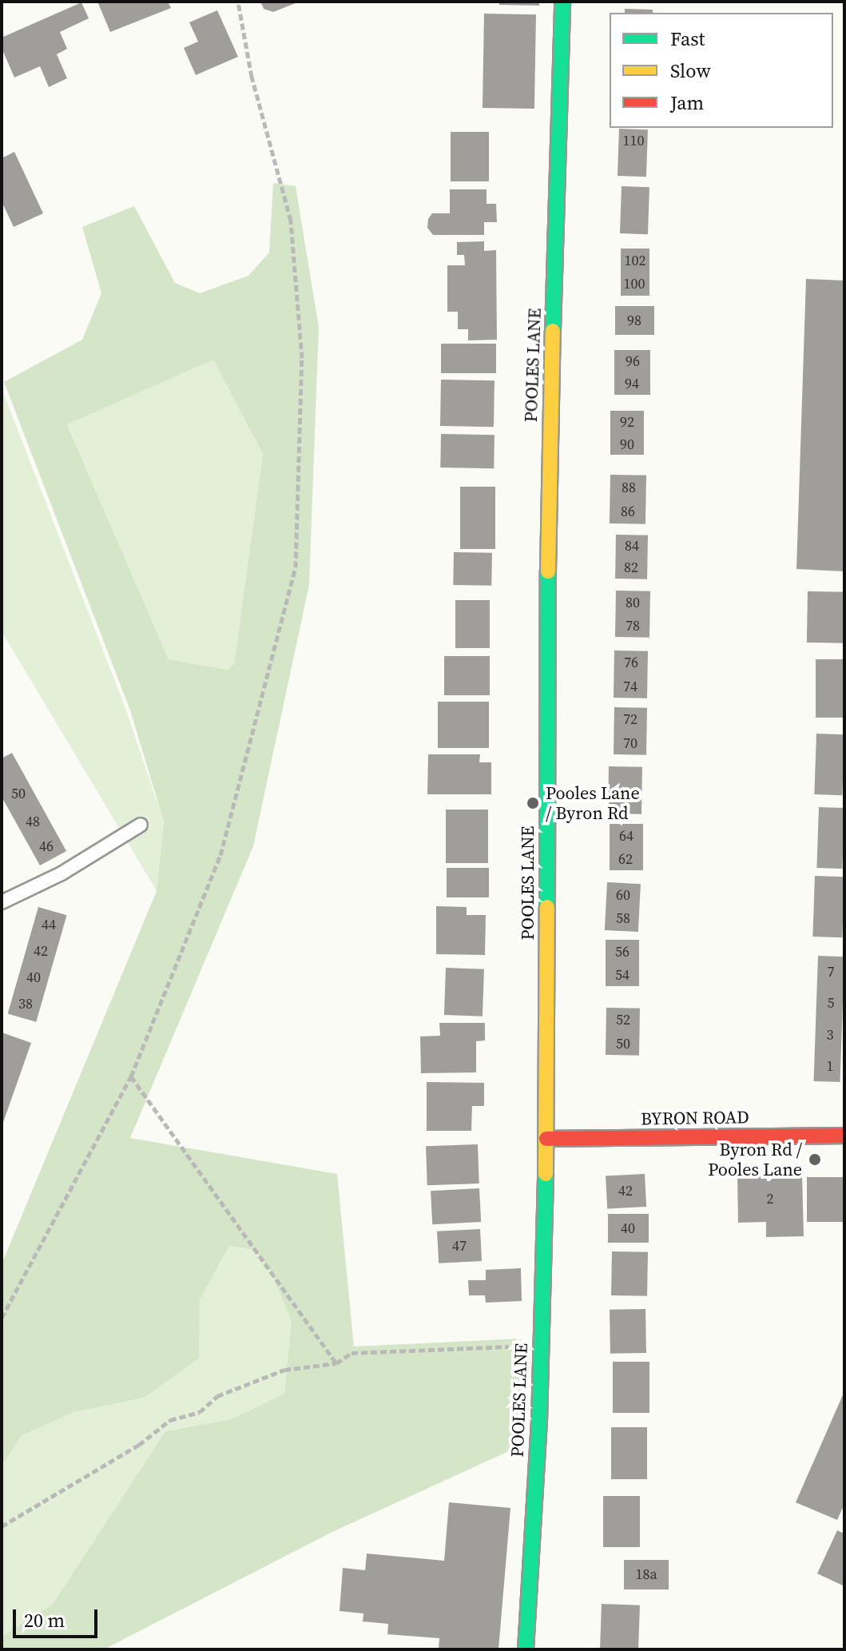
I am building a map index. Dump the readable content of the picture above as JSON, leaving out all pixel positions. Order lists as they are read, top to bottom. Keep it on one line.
{"streets":{"street":["POOLES LANE","BYRON ROAD"]},"crossings":[["POOLES LANE","BYRON ROAD"]],"places":["Pooles Lane / Byron Rd","Byron Rd / Pooles Lane"],"house_numbers":["110","102","100","98","96","94","92","90","88","86","84","82","80","78","76","74","72","70","50","48","64","46","62","60","58","44","42","56","7","54","40","5","38","52","3","50","1","42","2","40","47","18a"],"legend":["Fast","Slow","Jam"],"scale_bar":"20 m"}
